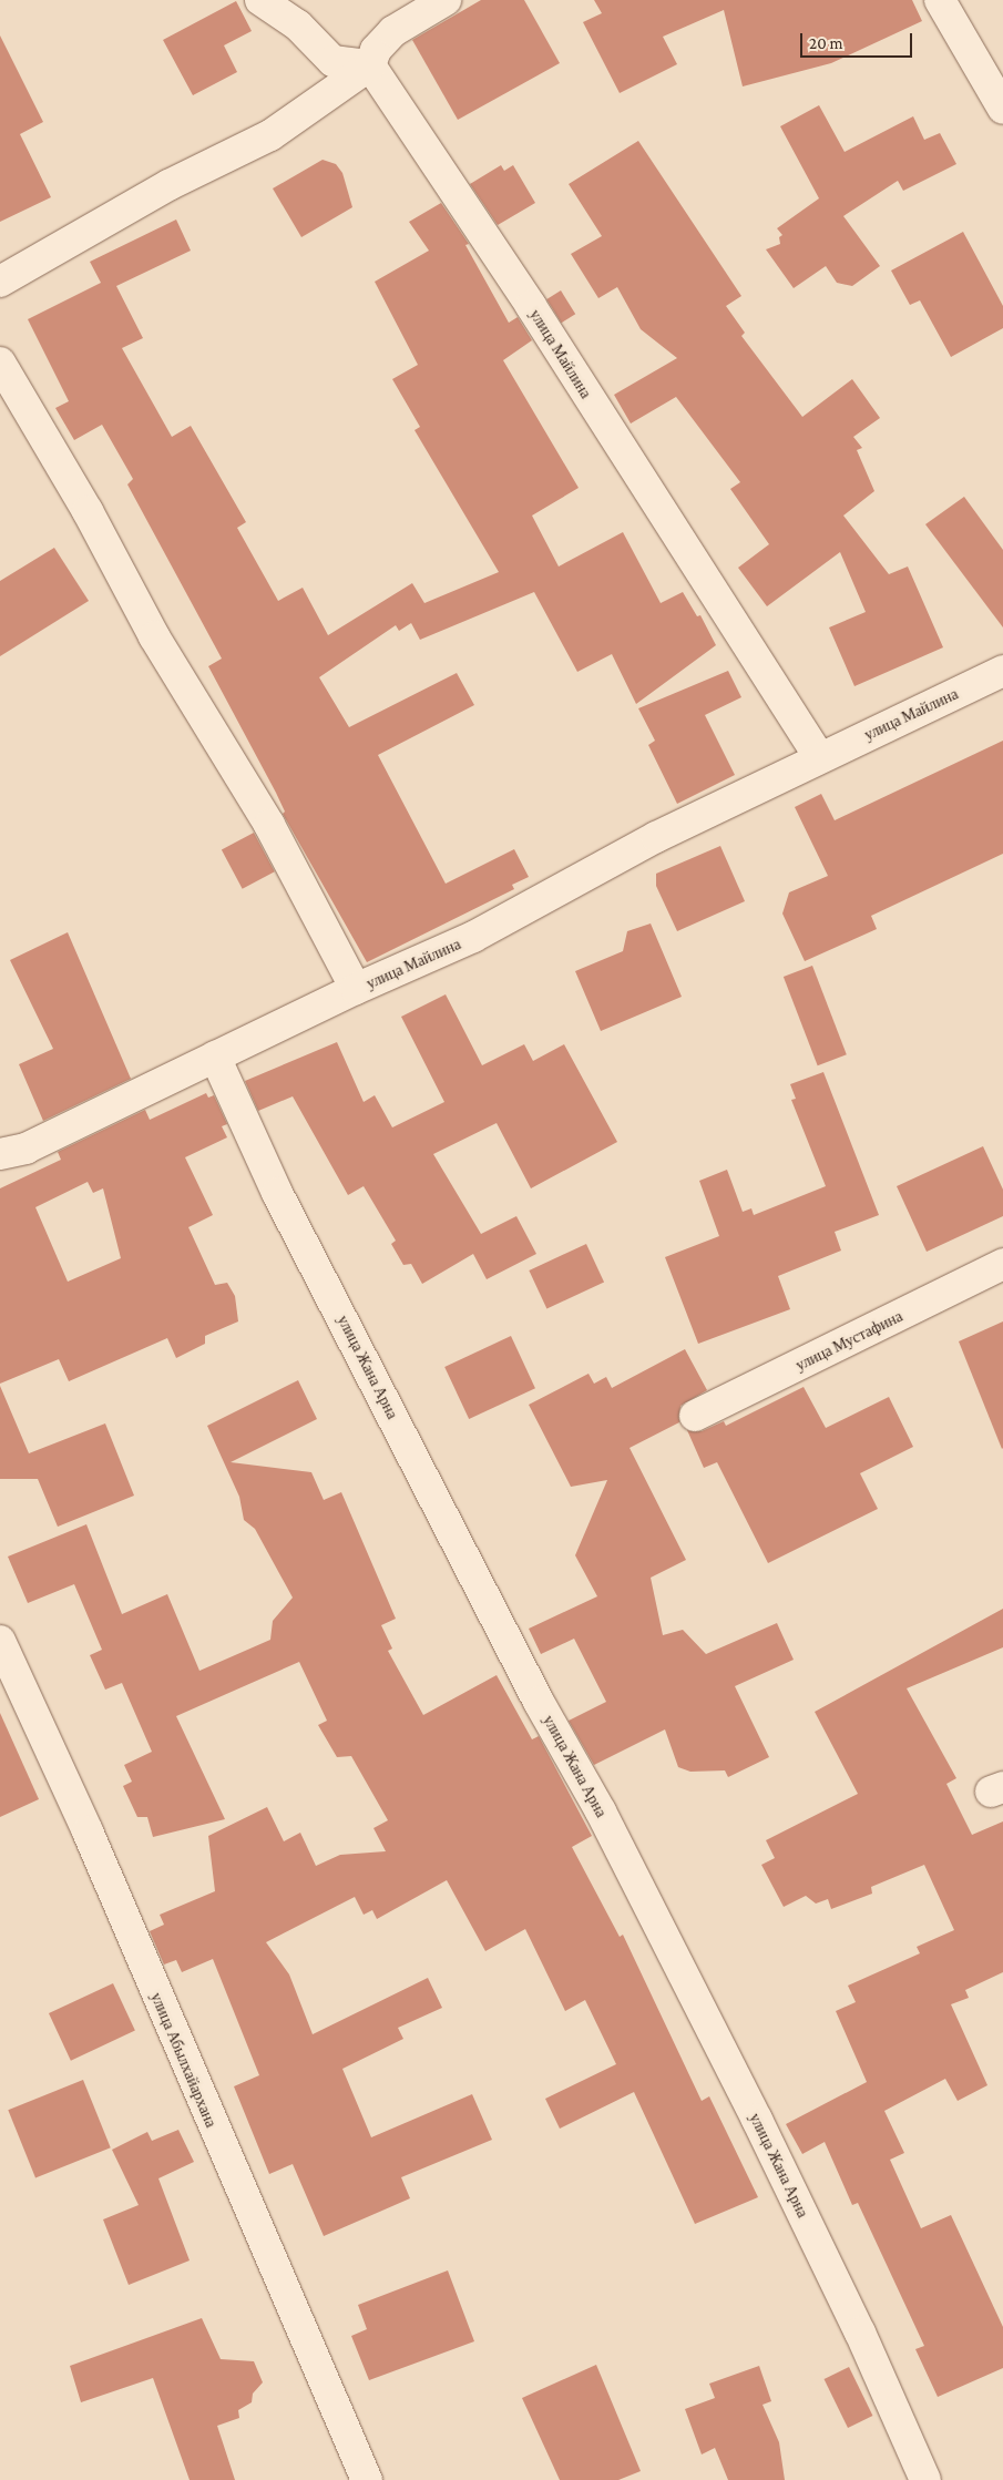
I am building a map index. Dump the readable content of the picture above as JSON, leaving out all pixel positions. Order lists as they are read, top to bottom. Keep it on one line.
{"streets":{"street":["улица Майлина","улица Мустафина","улица Жана Арна","улица Абылхайархана"]},"crossings":[["улица Майлина","улица Жана Арна"]],"scale_bar":"20 m"}
